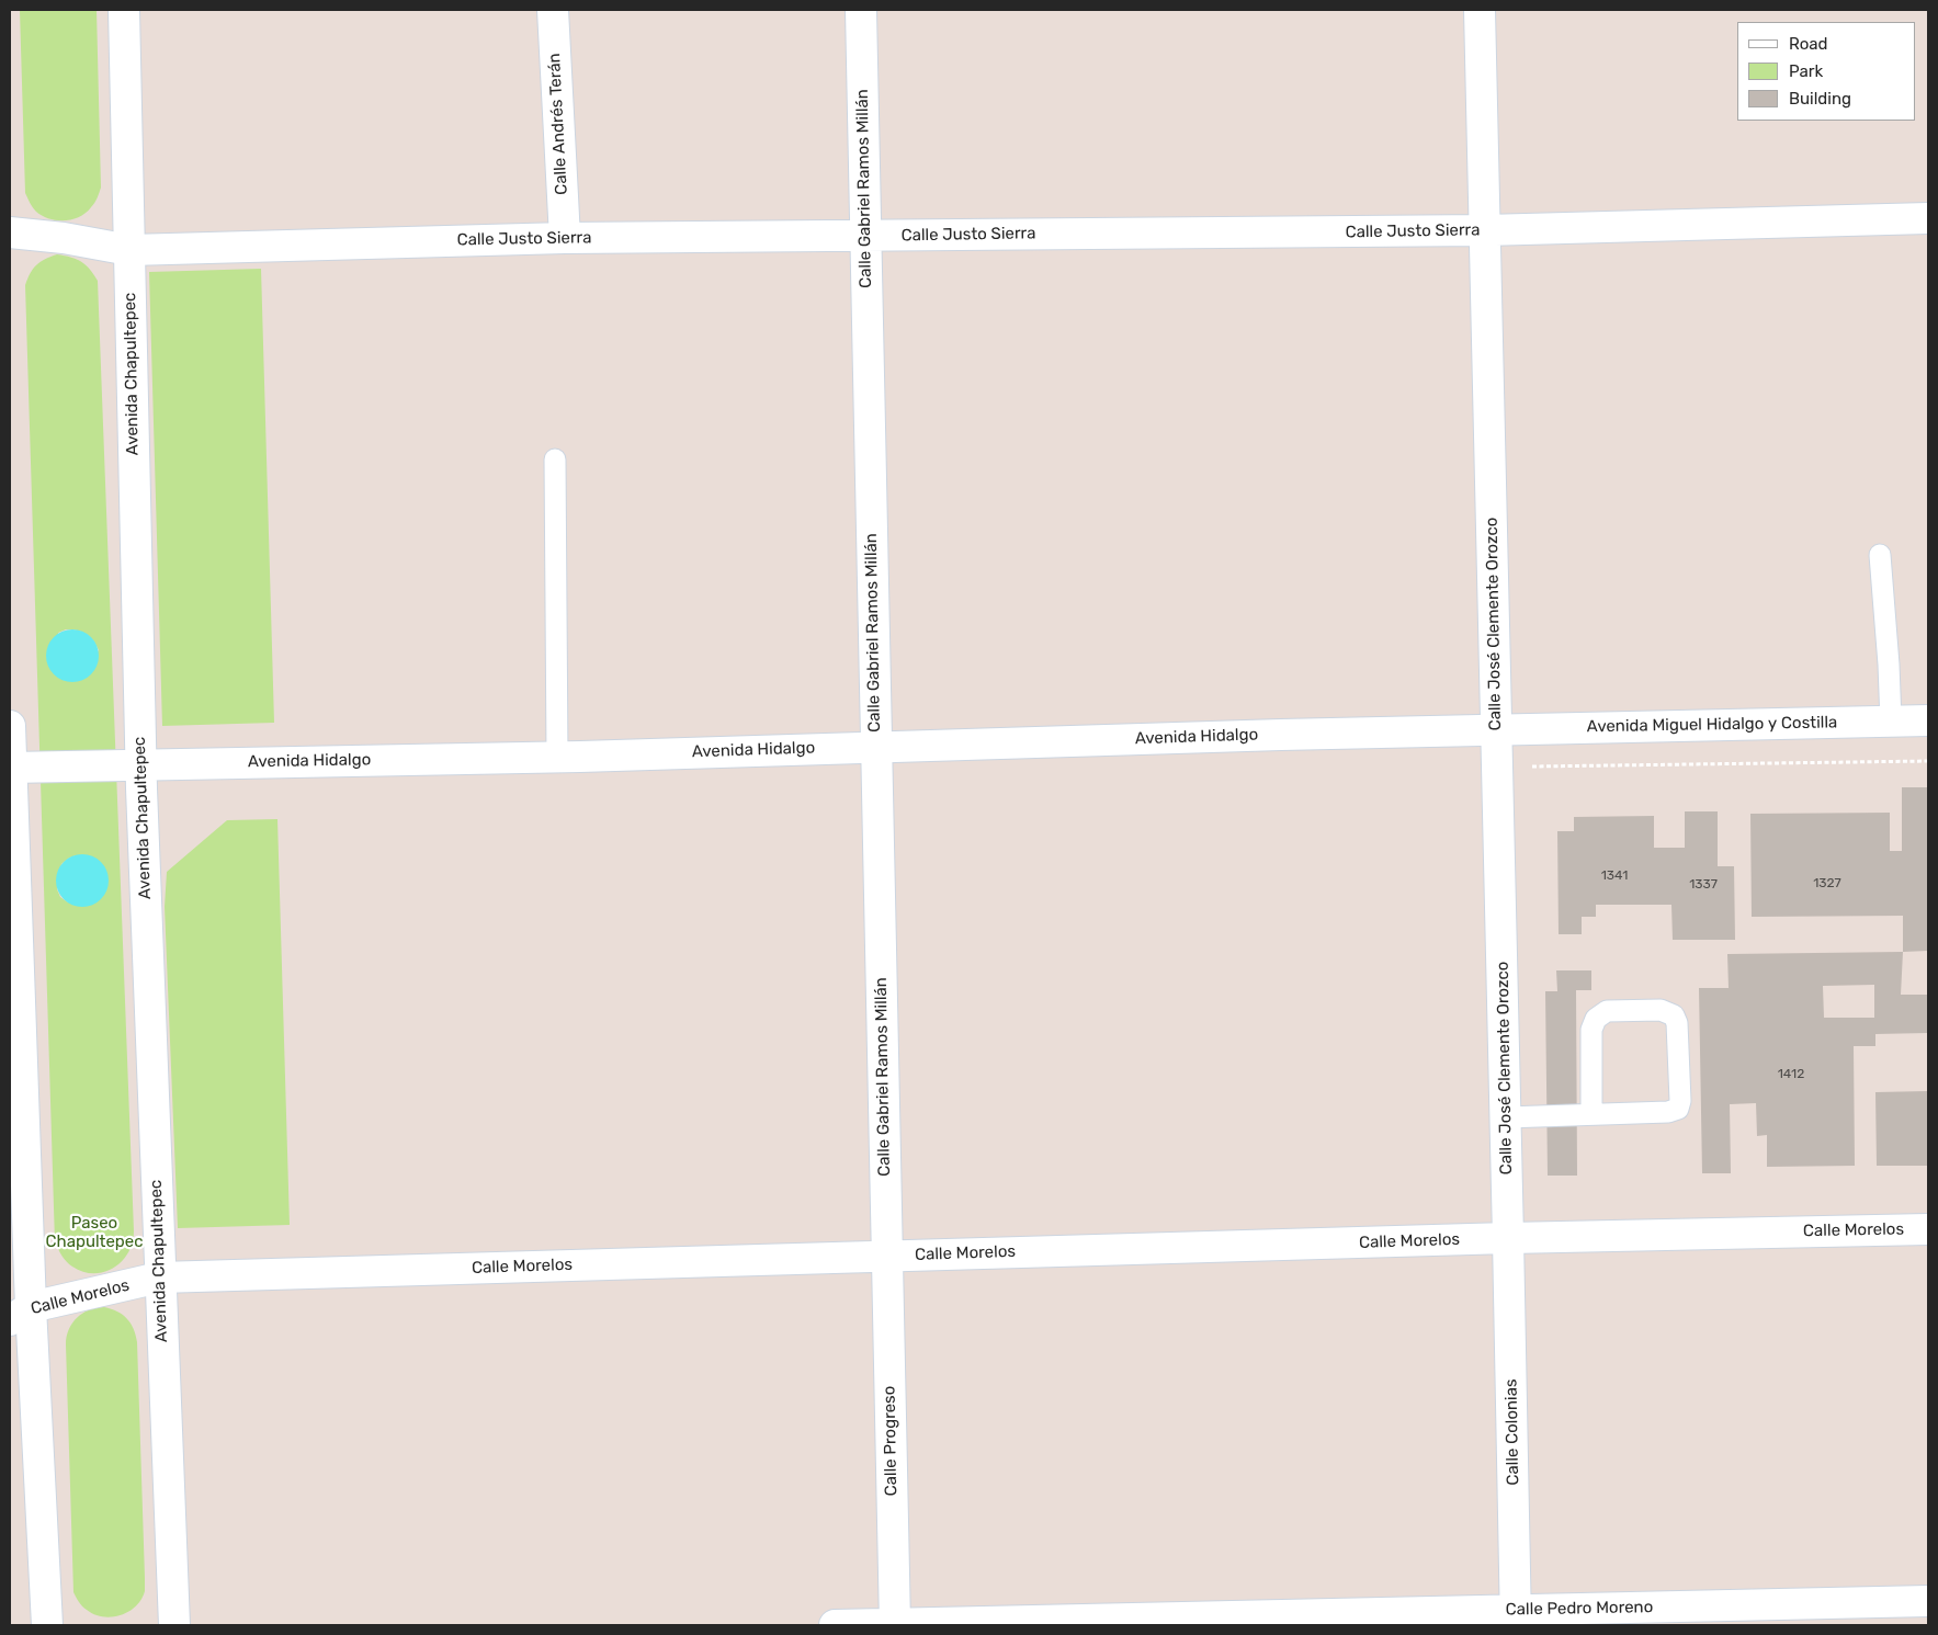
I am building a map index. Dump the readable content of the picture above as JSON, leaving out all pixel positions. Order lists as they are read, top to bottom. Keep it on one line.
{"streets":{"street":["Calle Andrés Terán","Calle Gabriel Ramos Millán","Calle Justo Sierra","Avenida Chapultepec","Calle José Clemente Orozco","Avenida Miguel Hidalgo y Costilla","Avenida Hidalgo","Calle Morelos","Calle Colonias","Calle Progreso","Calle Pedro Moreno"]},"crossings":[["Calle Andrés Terán","Calle Justo Sierra"],["Calle Gabriel Ramos Millán","Calle Justo Sierra"],["Calle Gabriel Ramos Millán","Avenida Hidalgo"],["Calle Gabriel Ramos Millán","Calle Morelos"],["Calle Gabriel Ramos Millán","Calle Progreso"],["Calle Justo Sierra","Avenida Chapultepec"],["Calle Justo Sierra","Calle José Clemente Orozco"],["Avenida Chapultepec","Avenida Hidalgo"],["Avenida Chapultepec","Calle Morelos"],["Calle José Clemente Orozco","Avenida Miguel Hidalgo y Costilla"],["Calle José Clemente Orozco","Avenida Hidalgo"],["Calle José Clemente Orozco","Calle Morelos"],["Calle José Clemente Orozco","Calle Colonias"],["Avenida Miguel Hidalgo y Costilla","Avenida Hidalgo"],["Calle Morelos","Calle Colonias"],["Calle Morelos","Calle Progreso"],["Calle Colonias","Calle Pedro Moreno"],["Calle Progreso","Calle Pedro Moreno"]],"parks":["Paseo Chapultepec"],"house_numbers":["1341","1327","1337","1412"],"legend":["Road","Park","Building"]}
